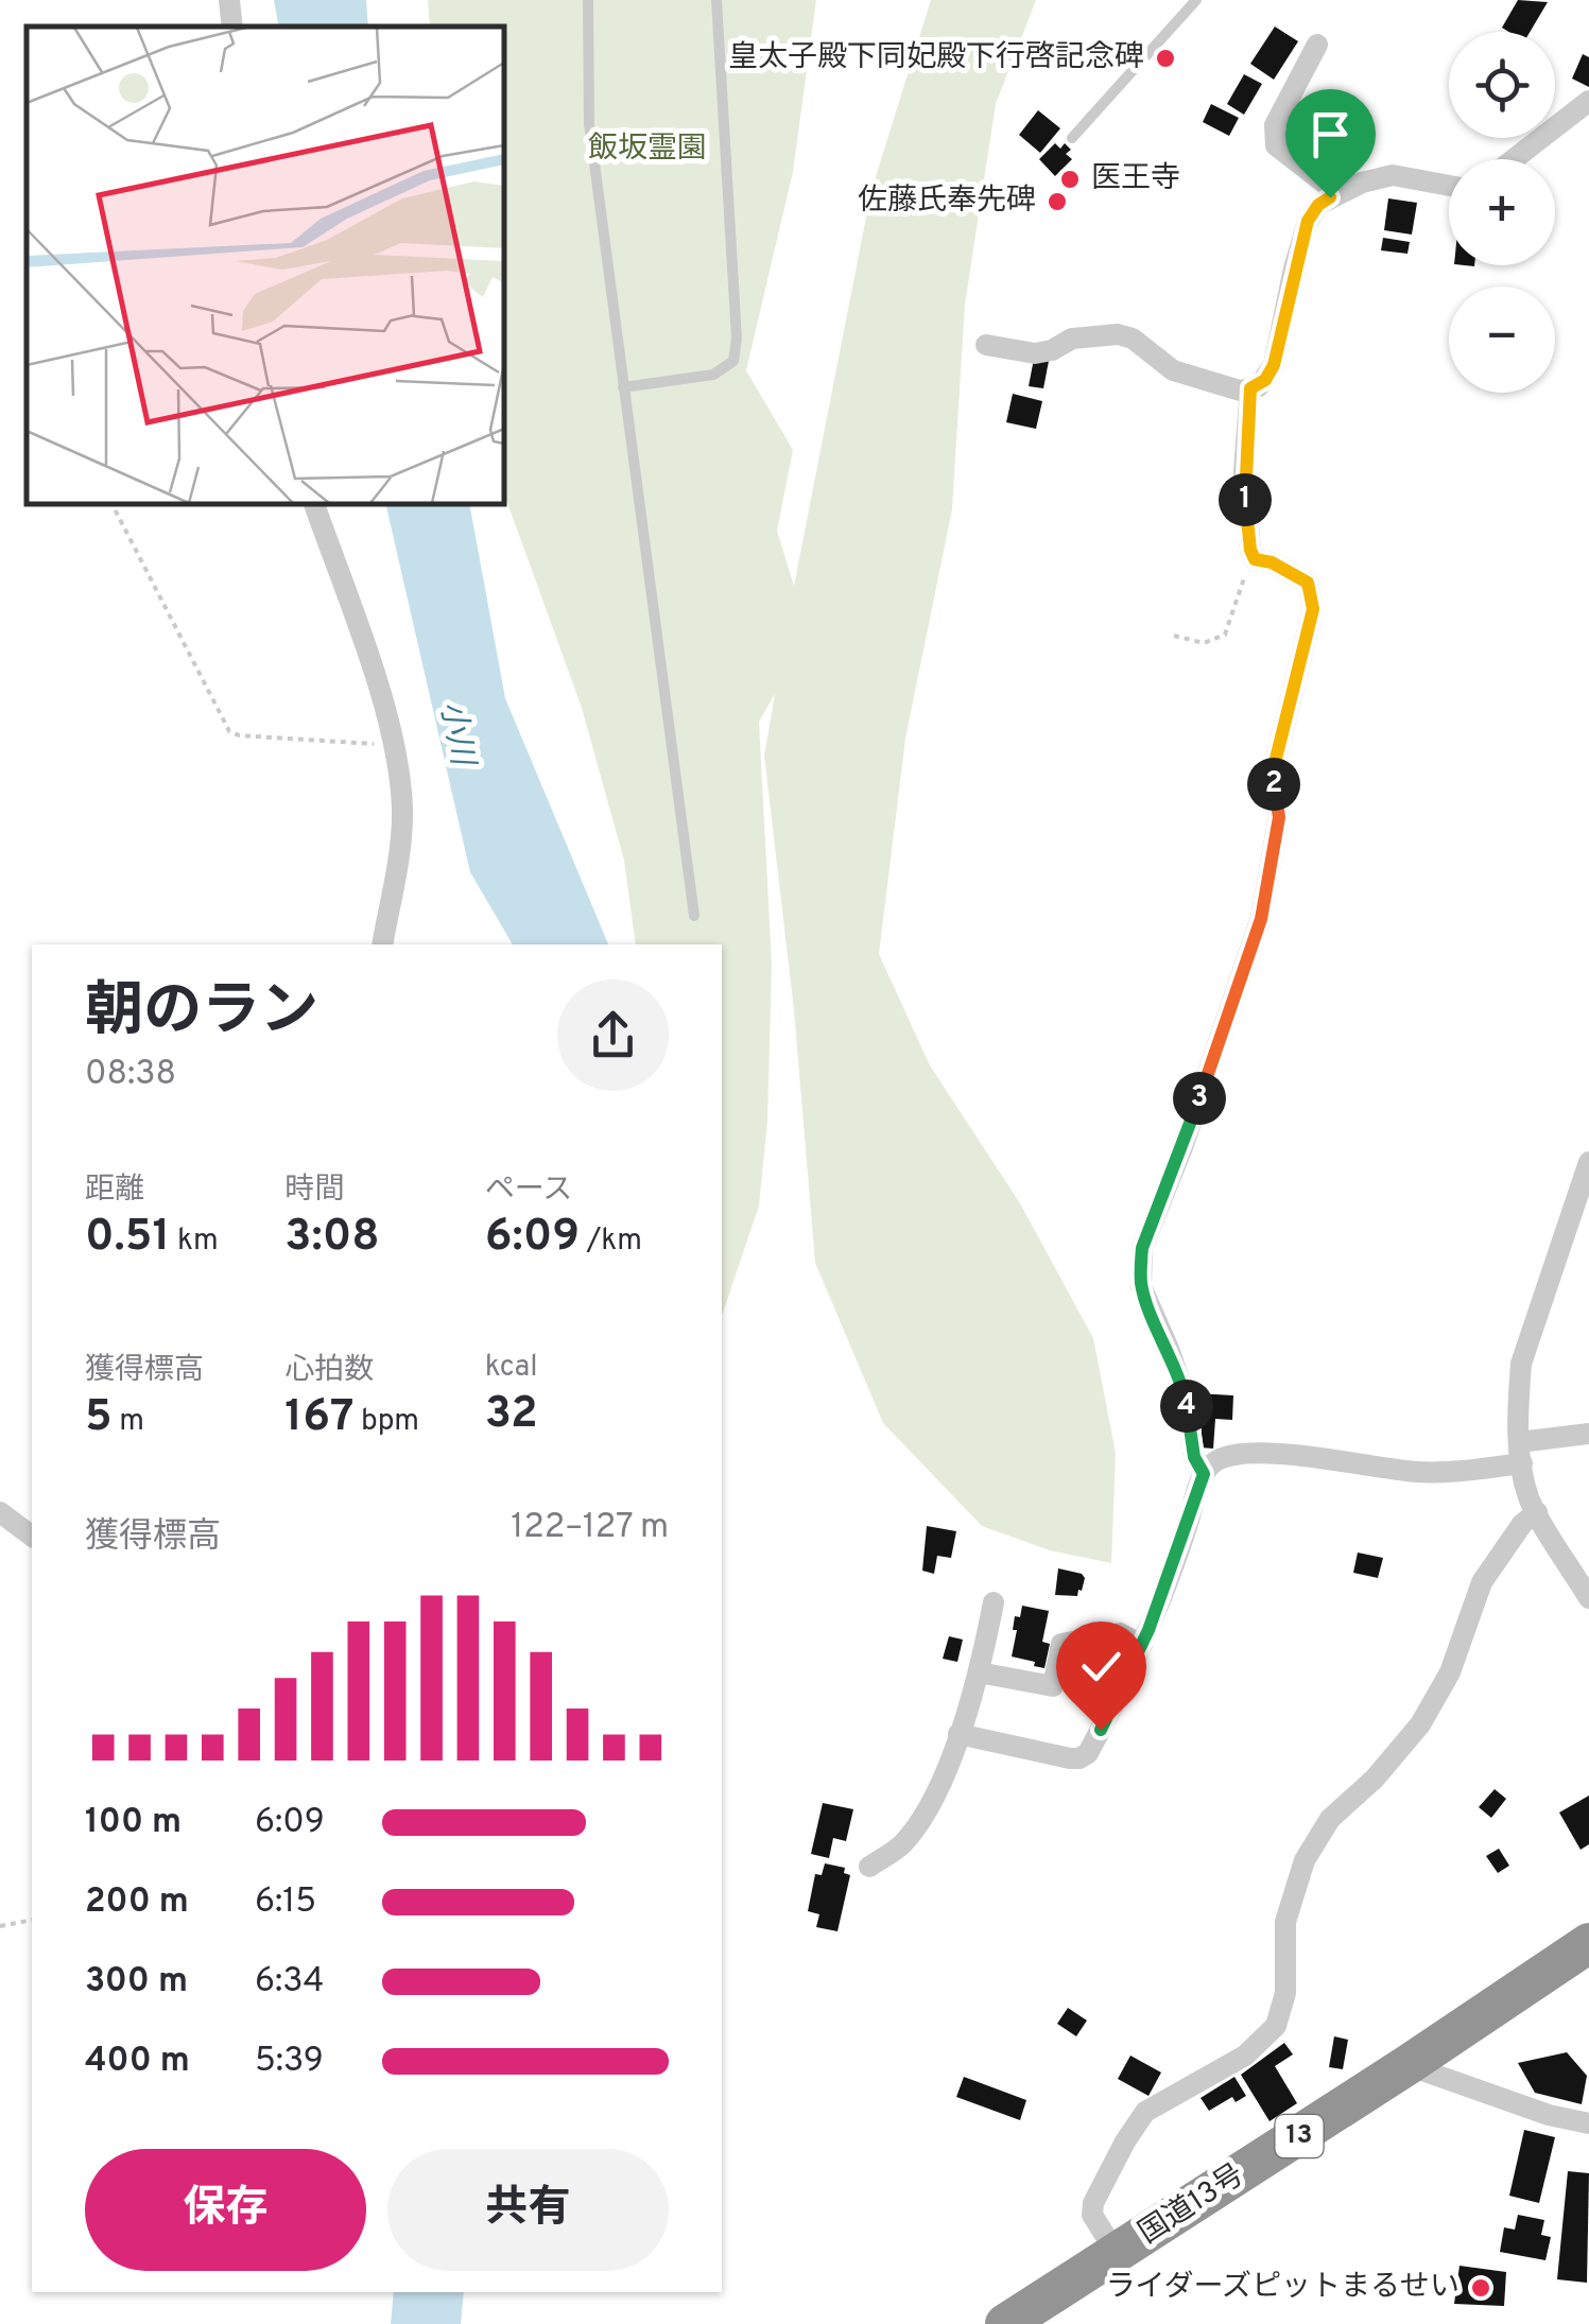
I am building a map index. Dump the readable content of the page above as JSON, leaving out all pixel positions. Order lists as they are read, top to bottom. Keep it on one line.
{"streets":{"highway":["13","国道13号"]},"water":["小川"],"parks":["飯坂霊園"],"places":["皇太子殿下同妃殿下行啓記念碑","医王寺","佐藤氏奉先碑","ライダーズピットまるせい"],"page":{"map_buttons":["+","−"],"pins":["1","2","3","4"],"heading":["朝のラン","08:38"],"stats":[["距離","0.51 km"],["時間","3:08"],["ペース","6:09 /km"],["獲得標高","5 m"],["心拍数","167 bpm"],["kcal","32"]],"chart":["獲得標高","122–127 m"],"list":[{"name":"100 m","note":"6:09"},{"name":"200 m","note":"6:15"},{"name":"300 m","note":"6:34"},{"name":"400 m","note":"5:39"}],"buttons":["保存","共有"]}}
